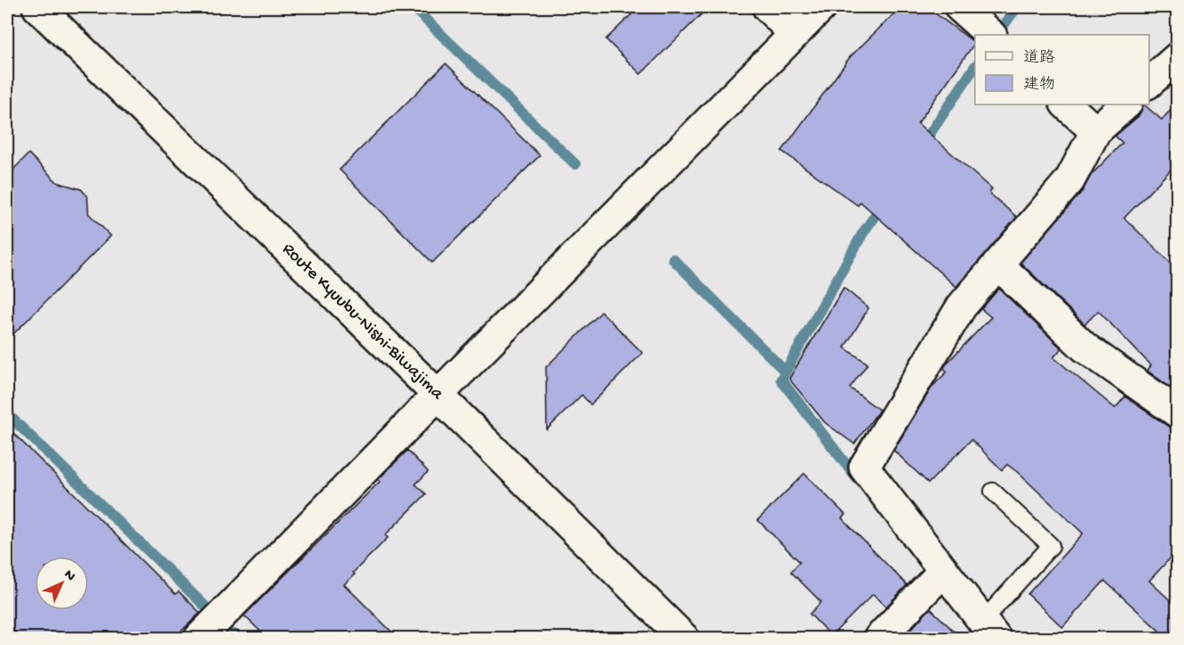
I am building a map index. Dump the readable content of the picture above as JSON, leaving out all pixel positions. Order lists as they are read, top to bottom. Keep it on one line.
{"streets":{"street":["Route Kyuubu-Nishi-Biwajima"]},"legend":["道路","建物"],"north":"top right"}
